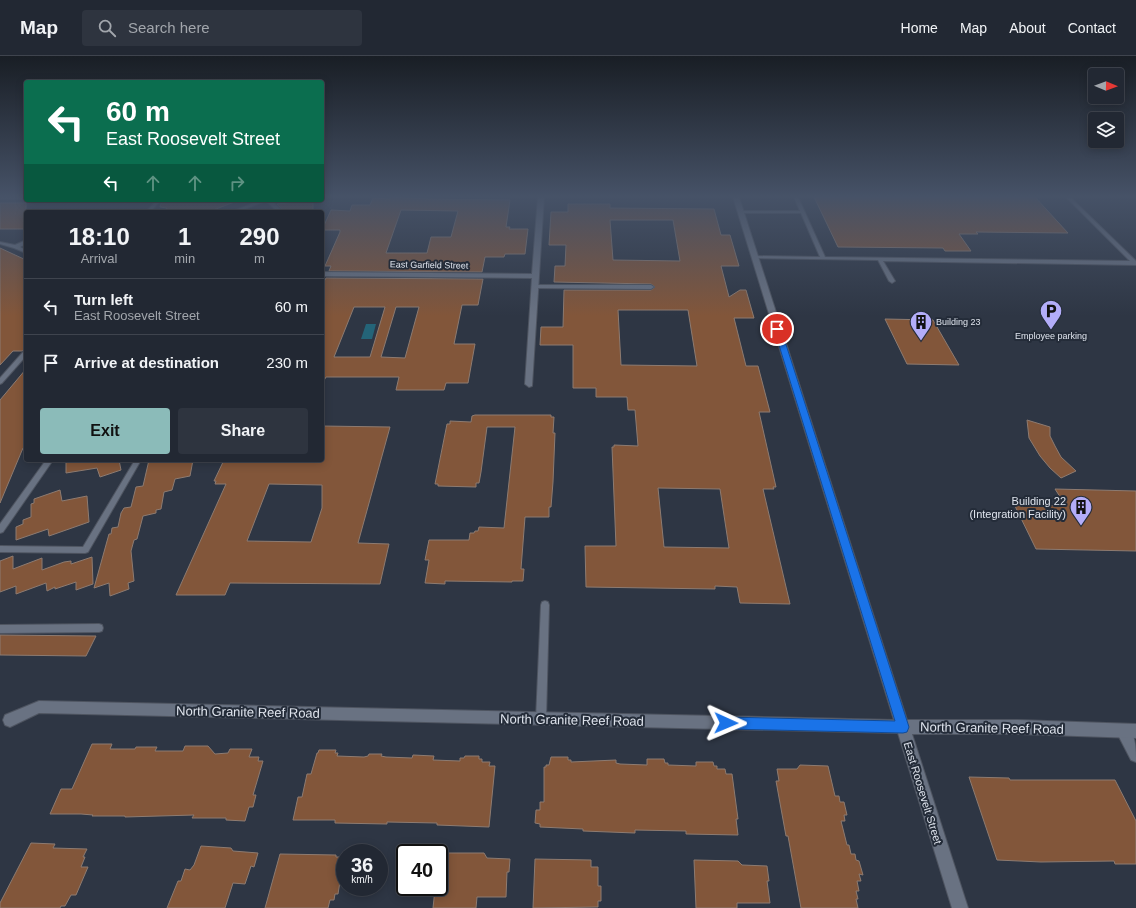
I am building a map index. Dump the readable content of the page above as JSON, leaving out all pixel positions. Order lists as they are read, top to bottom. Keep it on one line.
{"streets":{"street":["East Garfield Street","North Granite Reef Road","East Roosevelt Street"]},"crossings":[["North Granite Reef Road","East Roosevelt Street"]],"places":{"parking":["Employee parking"],"building":["Building 23","Building 22 (Integration Facility)"]},"north":"right","page":{"header":"Map","search":"Search here","nav":["Home","Map","About","Contact"],"turn":["60 m","East Roosevelt Street"],"eta":["18:10","Arrival","1","min","290","m"],"list":[{"name":"Turn left","note":"East Roosevelt Street","value":"60 m"},{"name":"Arrive at destination","value":"230 m"}],"buttons":["Exit","Share"],"speed":"36 km/h","limit":"40"}}
